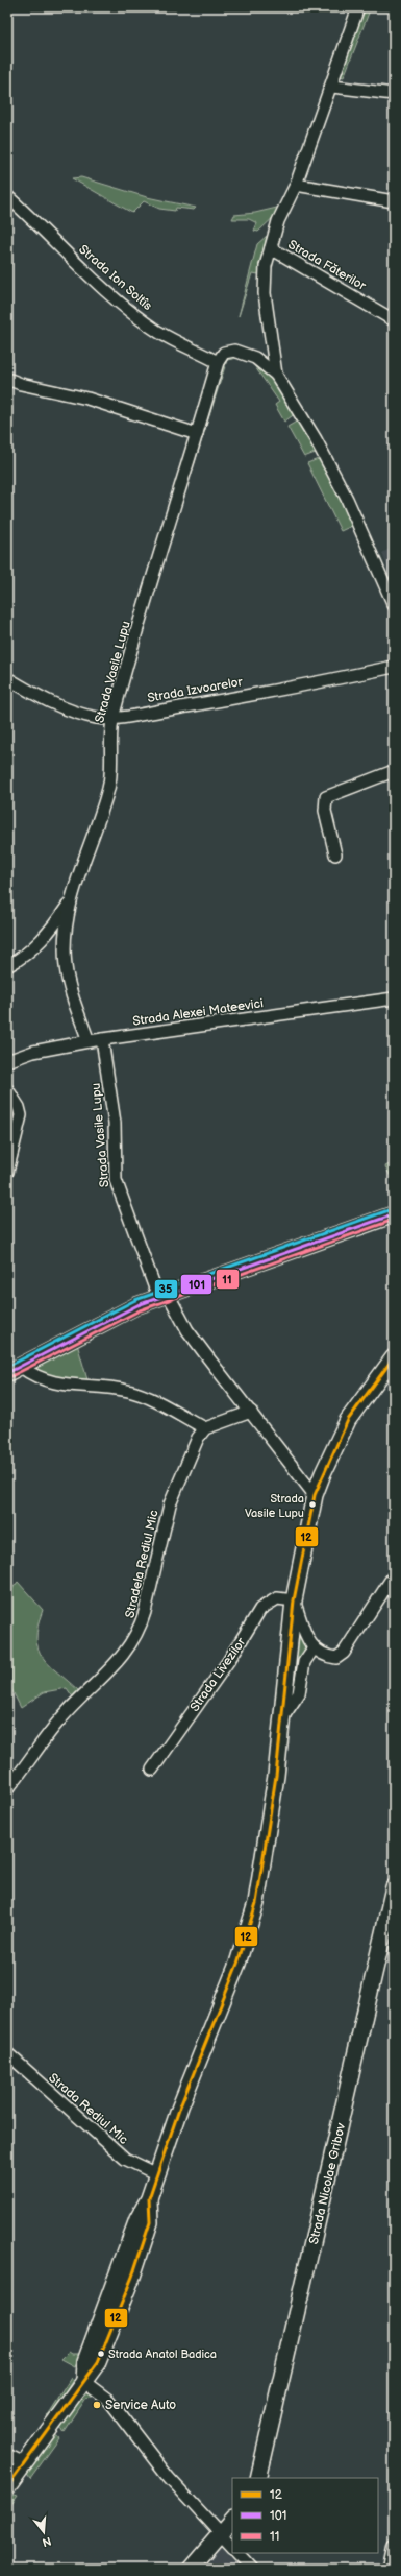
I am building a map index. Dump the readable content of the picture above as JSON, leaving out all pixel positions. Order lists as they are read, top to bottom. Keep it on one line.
{"streets":{"street":["Strada Făterilor","Strada Ion Soltîs","Strada Vasile Lupu","Strada Izvoarelor","Strada Alexei Mateevici","Stradela Rediul Mic","Strada Livezilor","Strada Rediul Mic","Strada Nicolae Gribov"]},"crossings":[["Strada Făterilor","Strada Ion Soltîs"],["Strada Făterilor","Strada Vasile Lupu"],["Strada Ion Soltîs","Strada Vasile Lupu"],["Strada Vasile Lupu","Strada Izvoarelor"],["Strada Vasile Lupu","Strada Alexei Mateevici"]],"places":["Strada Vasile Lupu","Strada Anatol Badica","Service Auto"],"lines":["transit line 35","transit line 101","transit line 11","transit line 12"],"legend":["12","101","11"],"north":"bottom"}
